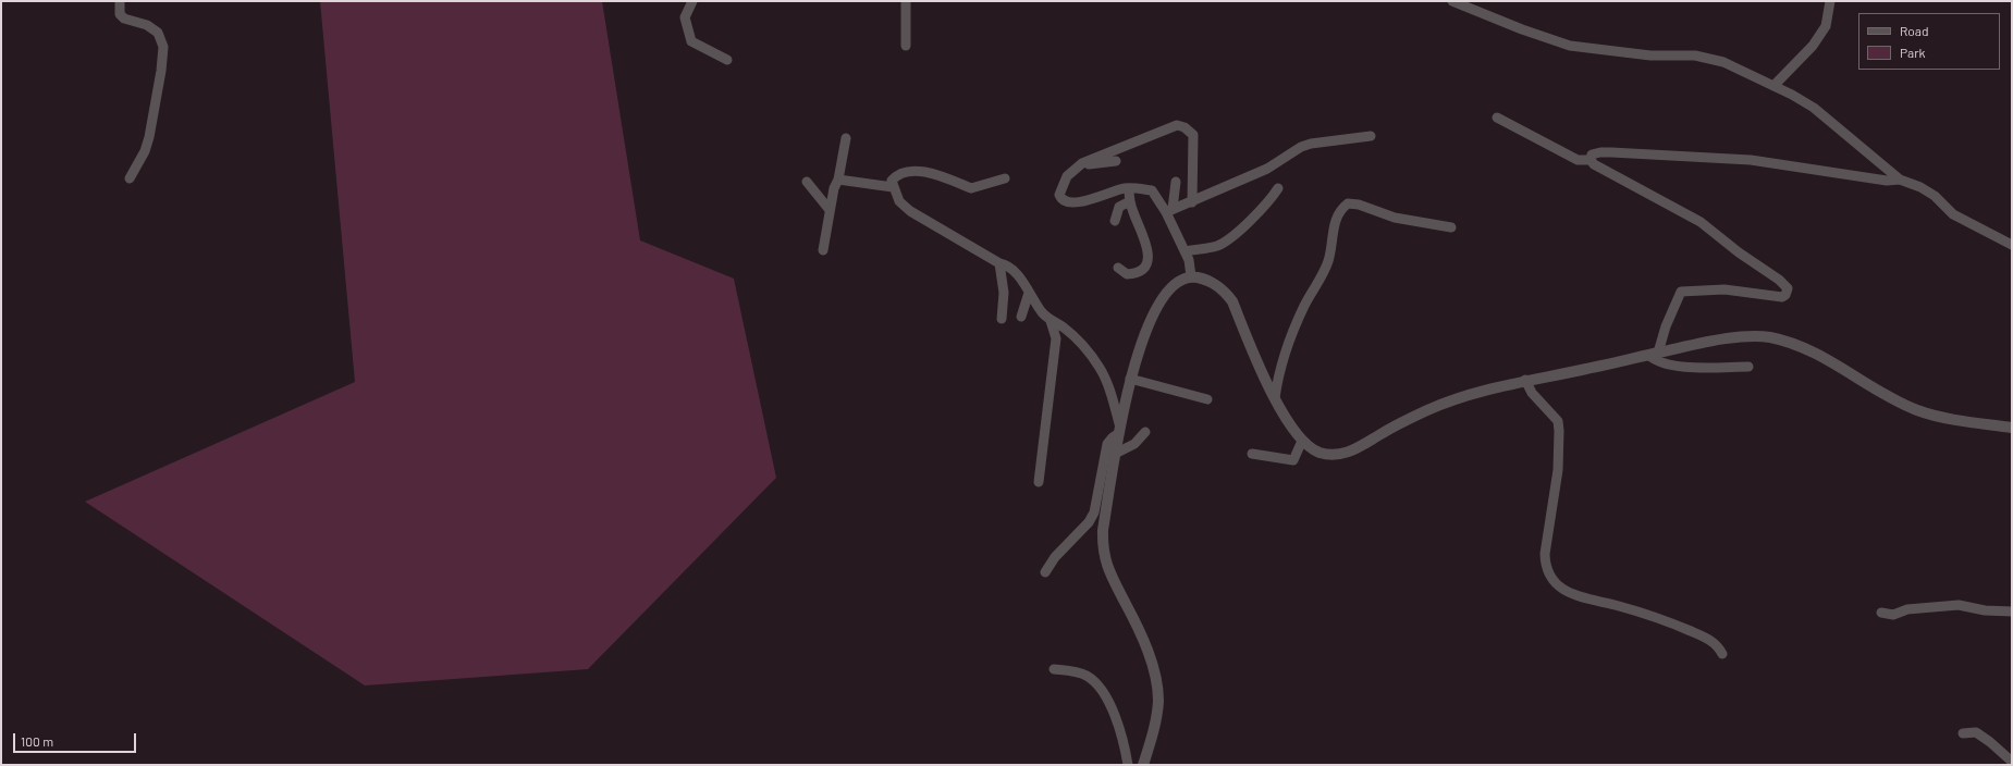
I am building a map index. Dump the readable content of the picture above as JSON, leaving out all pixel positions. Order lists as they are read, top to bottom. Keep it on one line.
{"legend":["Road","Park"],"scale_bar":"100 m"}
